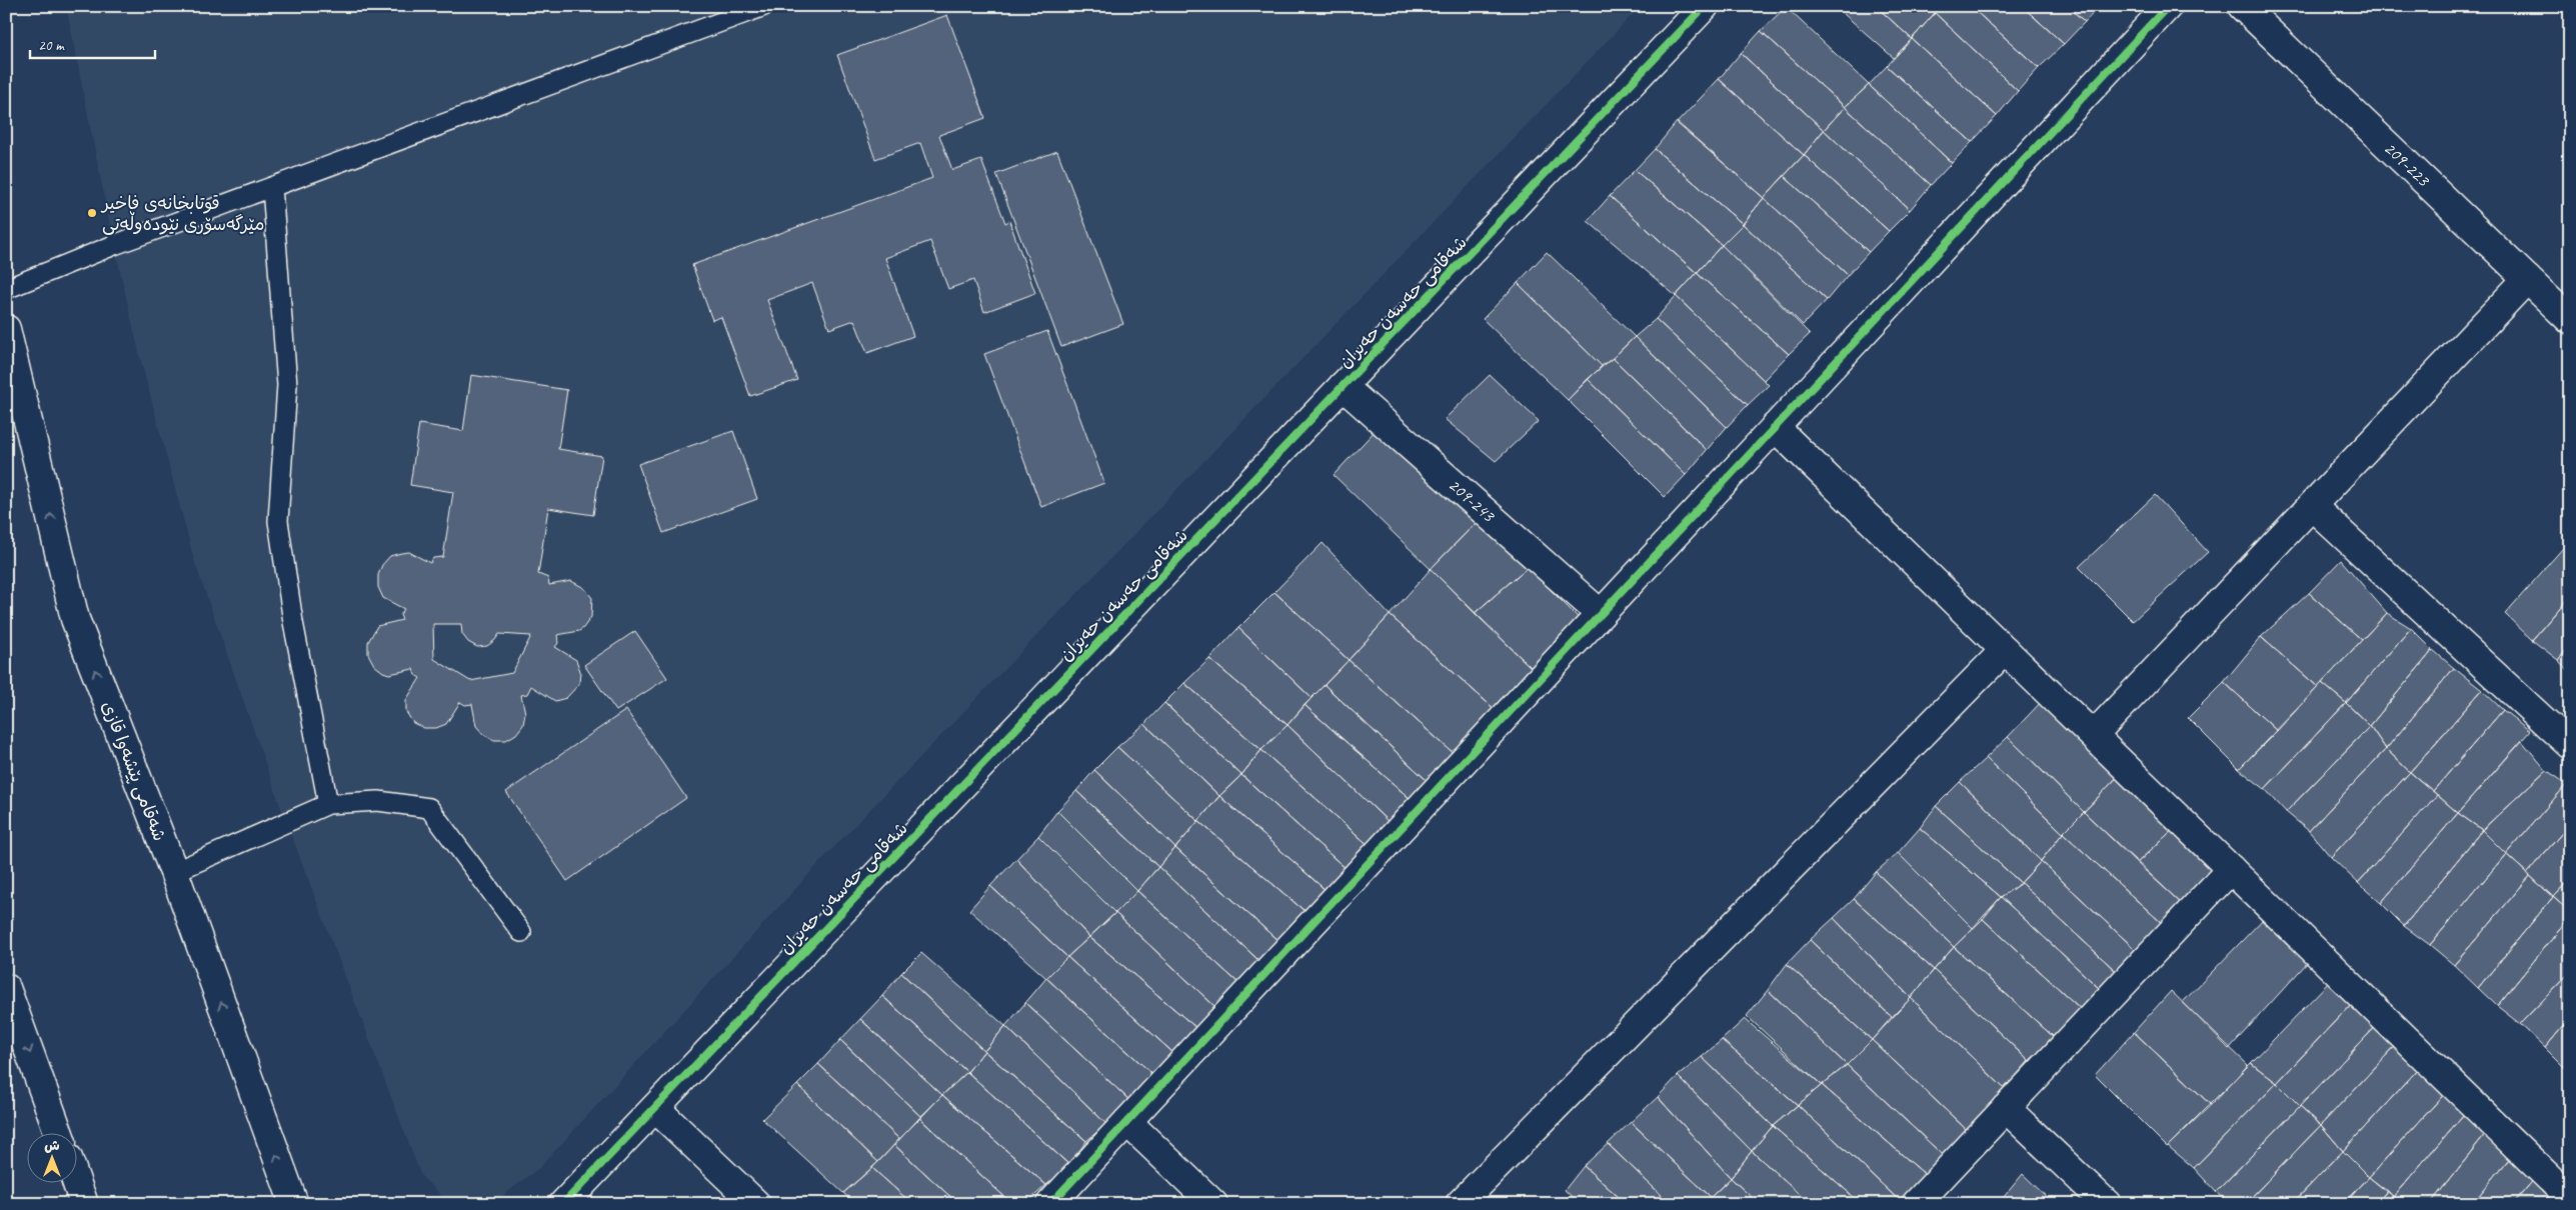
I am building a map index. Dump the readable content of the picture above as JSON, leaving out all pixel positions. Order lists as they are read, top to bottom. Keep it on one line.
{"streets":{"main road":["209-223","شەقامی حەسەن حەیران","209-243","شەقامی پێشەوا قازی"]},"crossings":[["شەقامی حەسەن حەیران","209-243"]],"one_way":["شەقامی پێشەوا قازی"],"places":["قوتابخانەی فاخیر مێرگەسۆری نێودەوڵەتی"],"scale_bar":"20 m","north":"top"}
